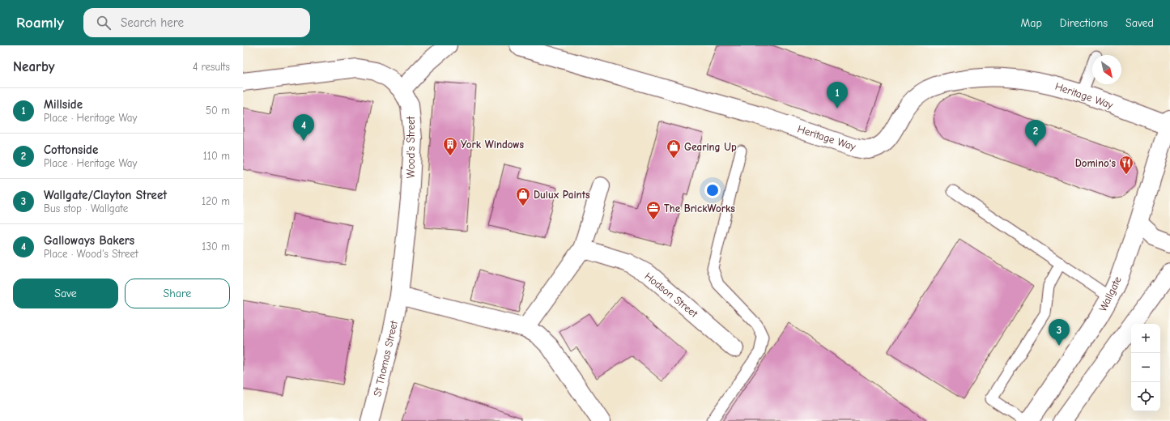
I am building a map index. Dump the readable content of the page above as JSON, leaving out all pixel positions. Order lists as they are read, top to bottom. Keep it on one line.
{"streets":{"main road":["Heritage Way","Wood's Street","Wallgate","Hodson Street","St Thomas Street"]},"crossings":[["Heritage Way","Wallgate"],["Wood's Street","St Thomas Street"]],"places":{"building":["York Windows"],"shop":["Gearing Up","Dulux Paints"],"restaurant":["Domino's"],"office":["The BrickWorks"]},"north":"bottom right","page":{"header":"Roamly","search":"Search here","nav":["Map","Directions","Saved"],"heading":["Nearby","4 results"],"pins":["1","4","2","3"],"list":[{"mark":"1","name":"Millside","note":"Place · Heritage Way","value":"50 m"},{"mark":"2","name":"Cottonside","note":"Place · Heritage Way","value":"110 m"},{"mark":"3","name":"Wallgate/Clayton Street","note":"Bus stop · Wallgate","value":"120 m"},{"mark":"4","name":"Galloways Bakers","note":"Place · Wood's Street","value":"130 m"}],"buttons":["Save","Share"],"map_buttons":["+","−"]}}
